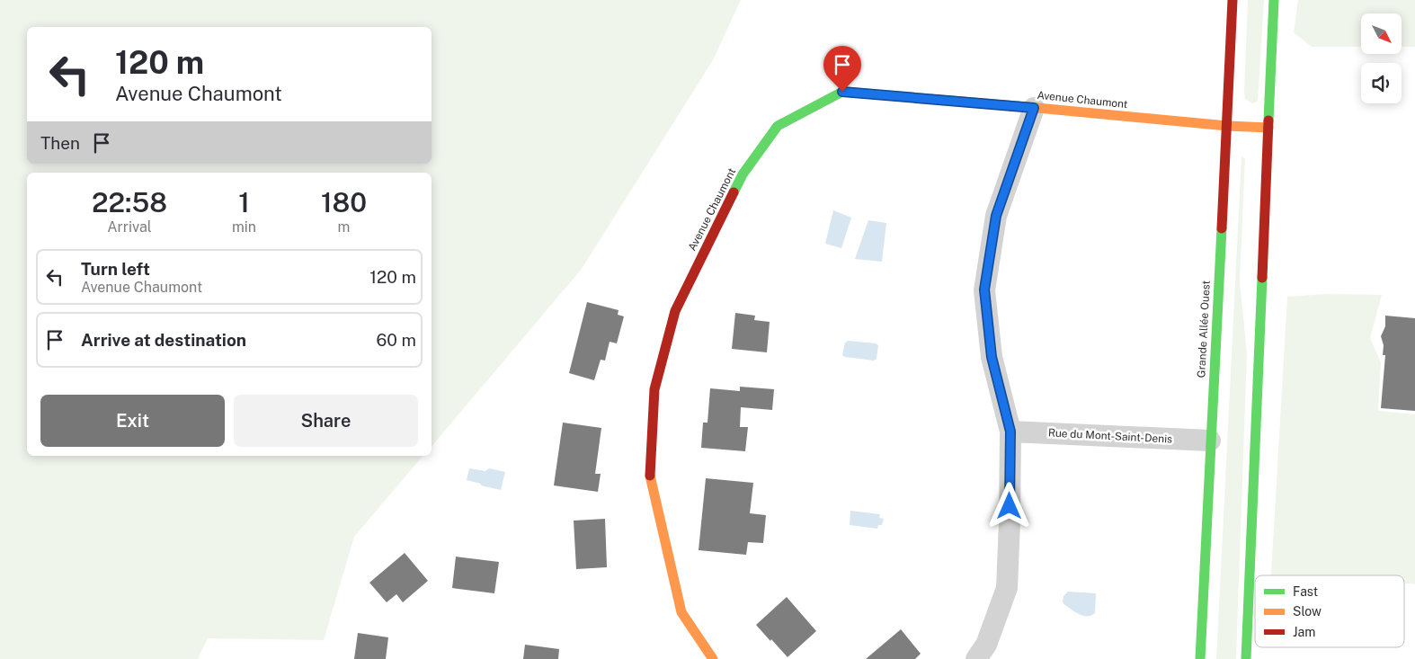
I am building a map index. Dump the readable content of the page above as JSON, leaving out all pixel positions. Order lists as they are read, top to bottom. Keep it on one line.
{"streets":{"main road":["Avenue Chaumont","Grande Allée Ouest"],"street":["Rue du Mont-Saint-Denis"]},"crossings":[["Avenue Chaumont","Grande Allée Ouest"],["Grande Allée Ouest","Rue du Mont-Saint-Denis"]],"legend":["Fast","Slow","Jam"],"north":"bottom right","page":{"turn":["120 m","Avenue Chaumont"],"then":"Then","eta":["22:58","Arrival","1","min","180","m"],"list":[{"name":"Turn left","note":"Avenue Chaumont","value":"120 m"},{"name":"Arrive at destination","value":"60 m"}],"buttons":["Exit","Share"]}}
